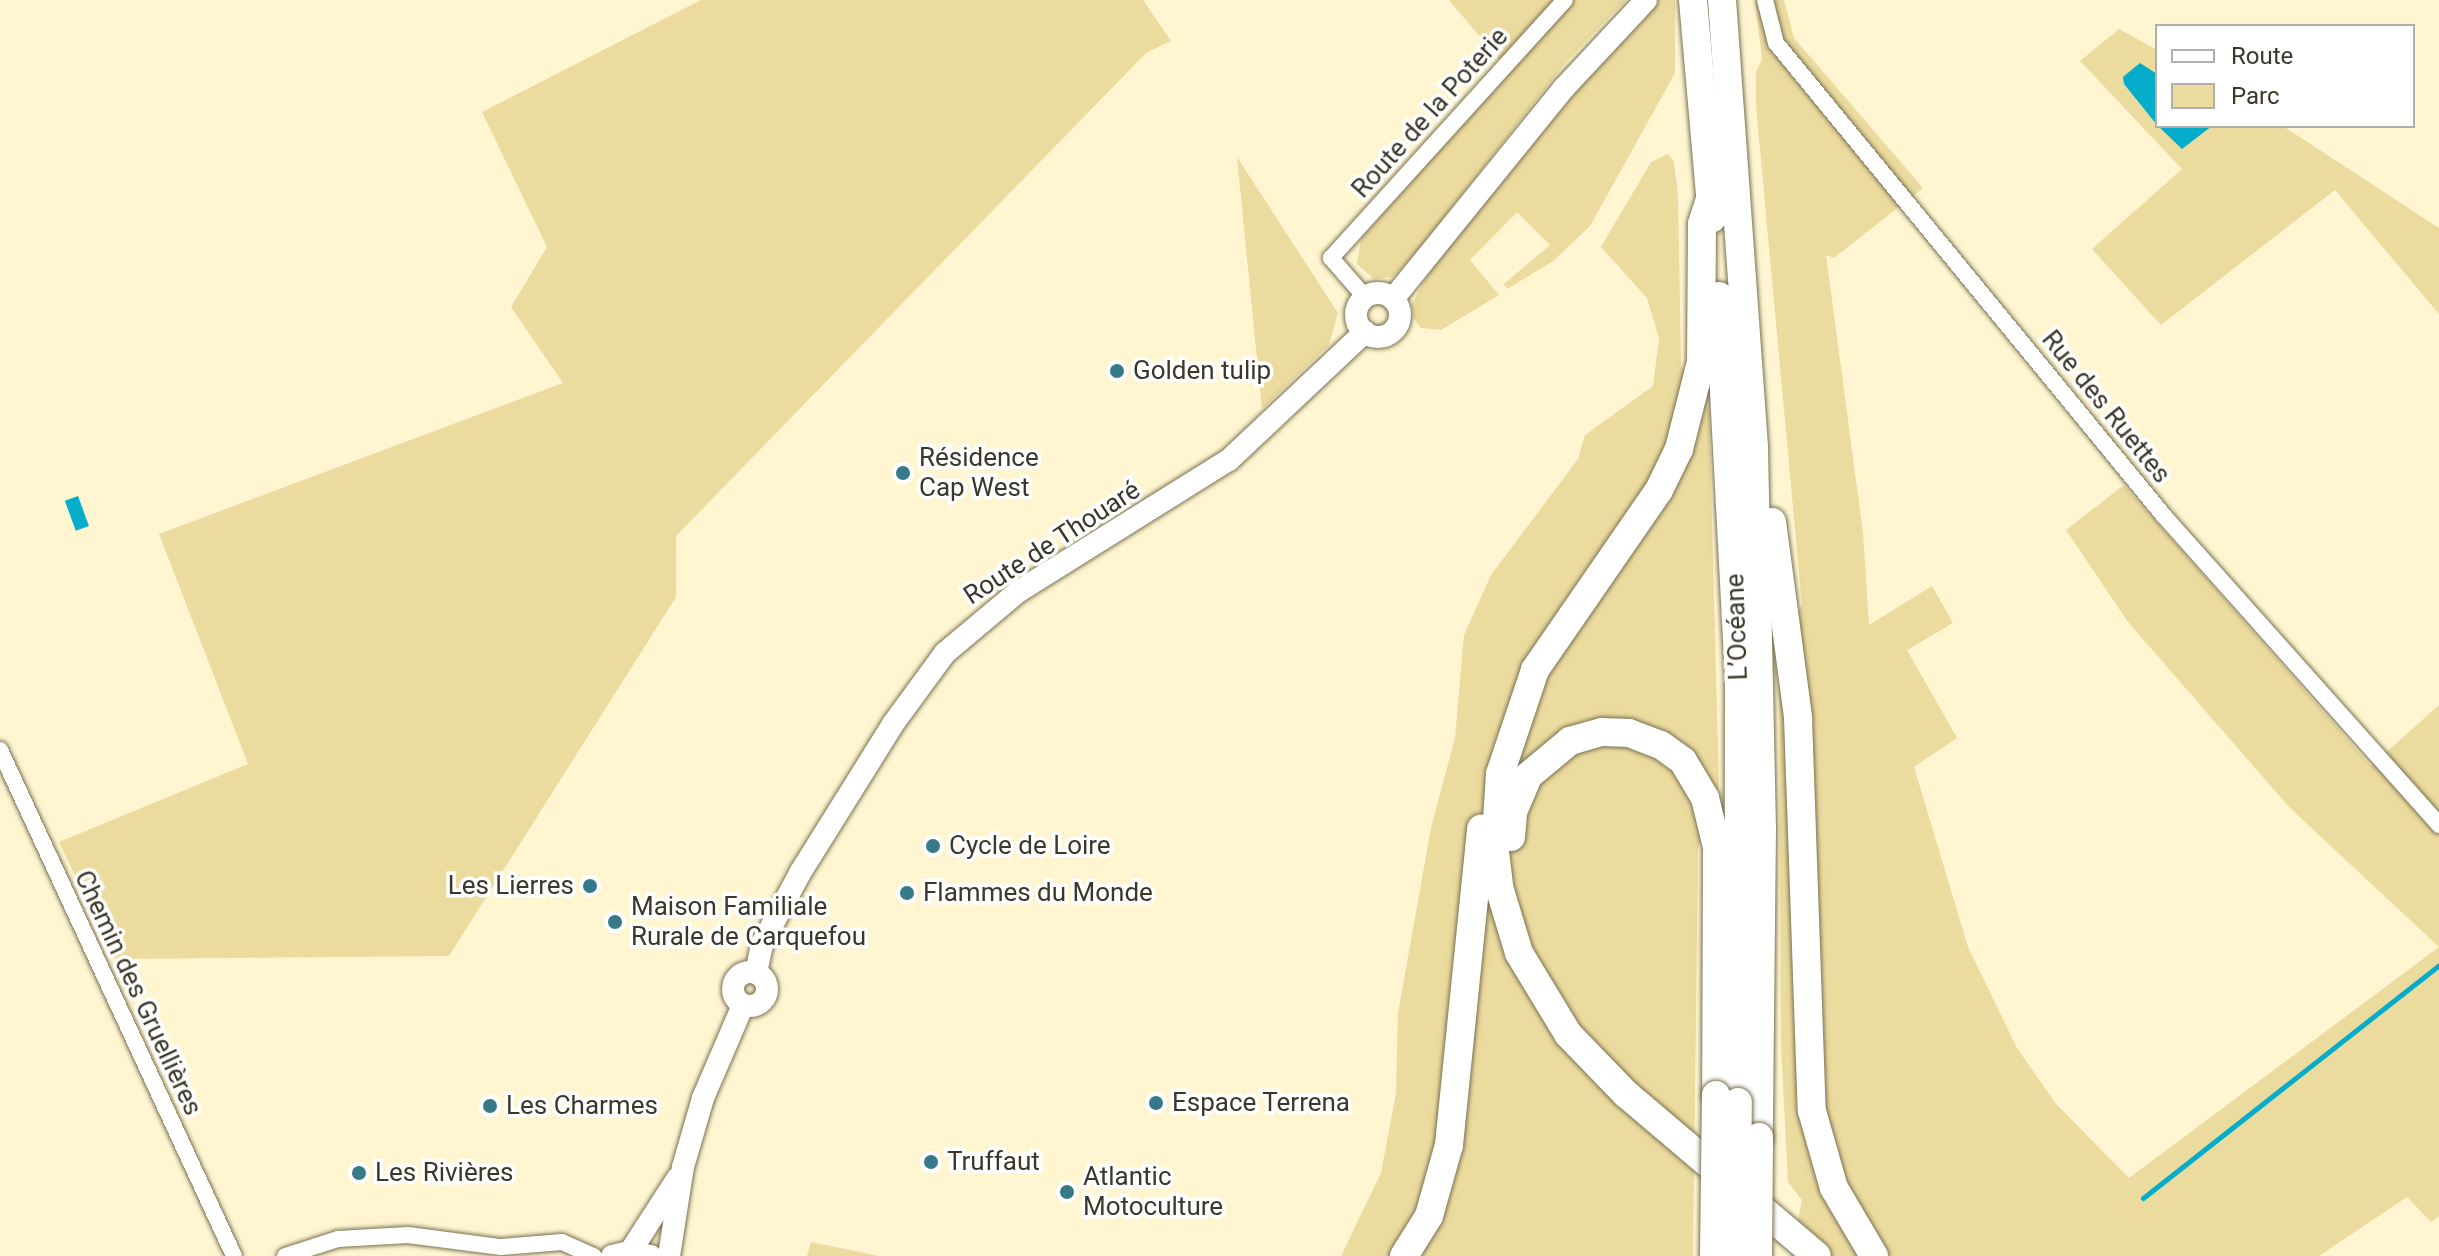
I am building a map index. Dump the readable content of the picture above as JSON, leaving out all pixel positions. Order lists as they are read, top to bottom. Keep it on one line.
{"streets":{"highway":["L’Océane"],"main road":["Route de Thouaré"],"street":["Route de la Poterie","Rue des Ruettes","Chemin des Gruellières"]},"crossings":[["Route de la Poterie","Route de Thouaré"]],"places":["Golden tulip","Résidence Cap West","Cycle de Loire","Les Lierres","Flammes du Monde","Maison Familiale Rurale de Carquefou","Espace Terrena","Les Charmes","Truffaut","Les Rivières","Atlantic Motoculture"],"legend":["Route","Parc"]}
